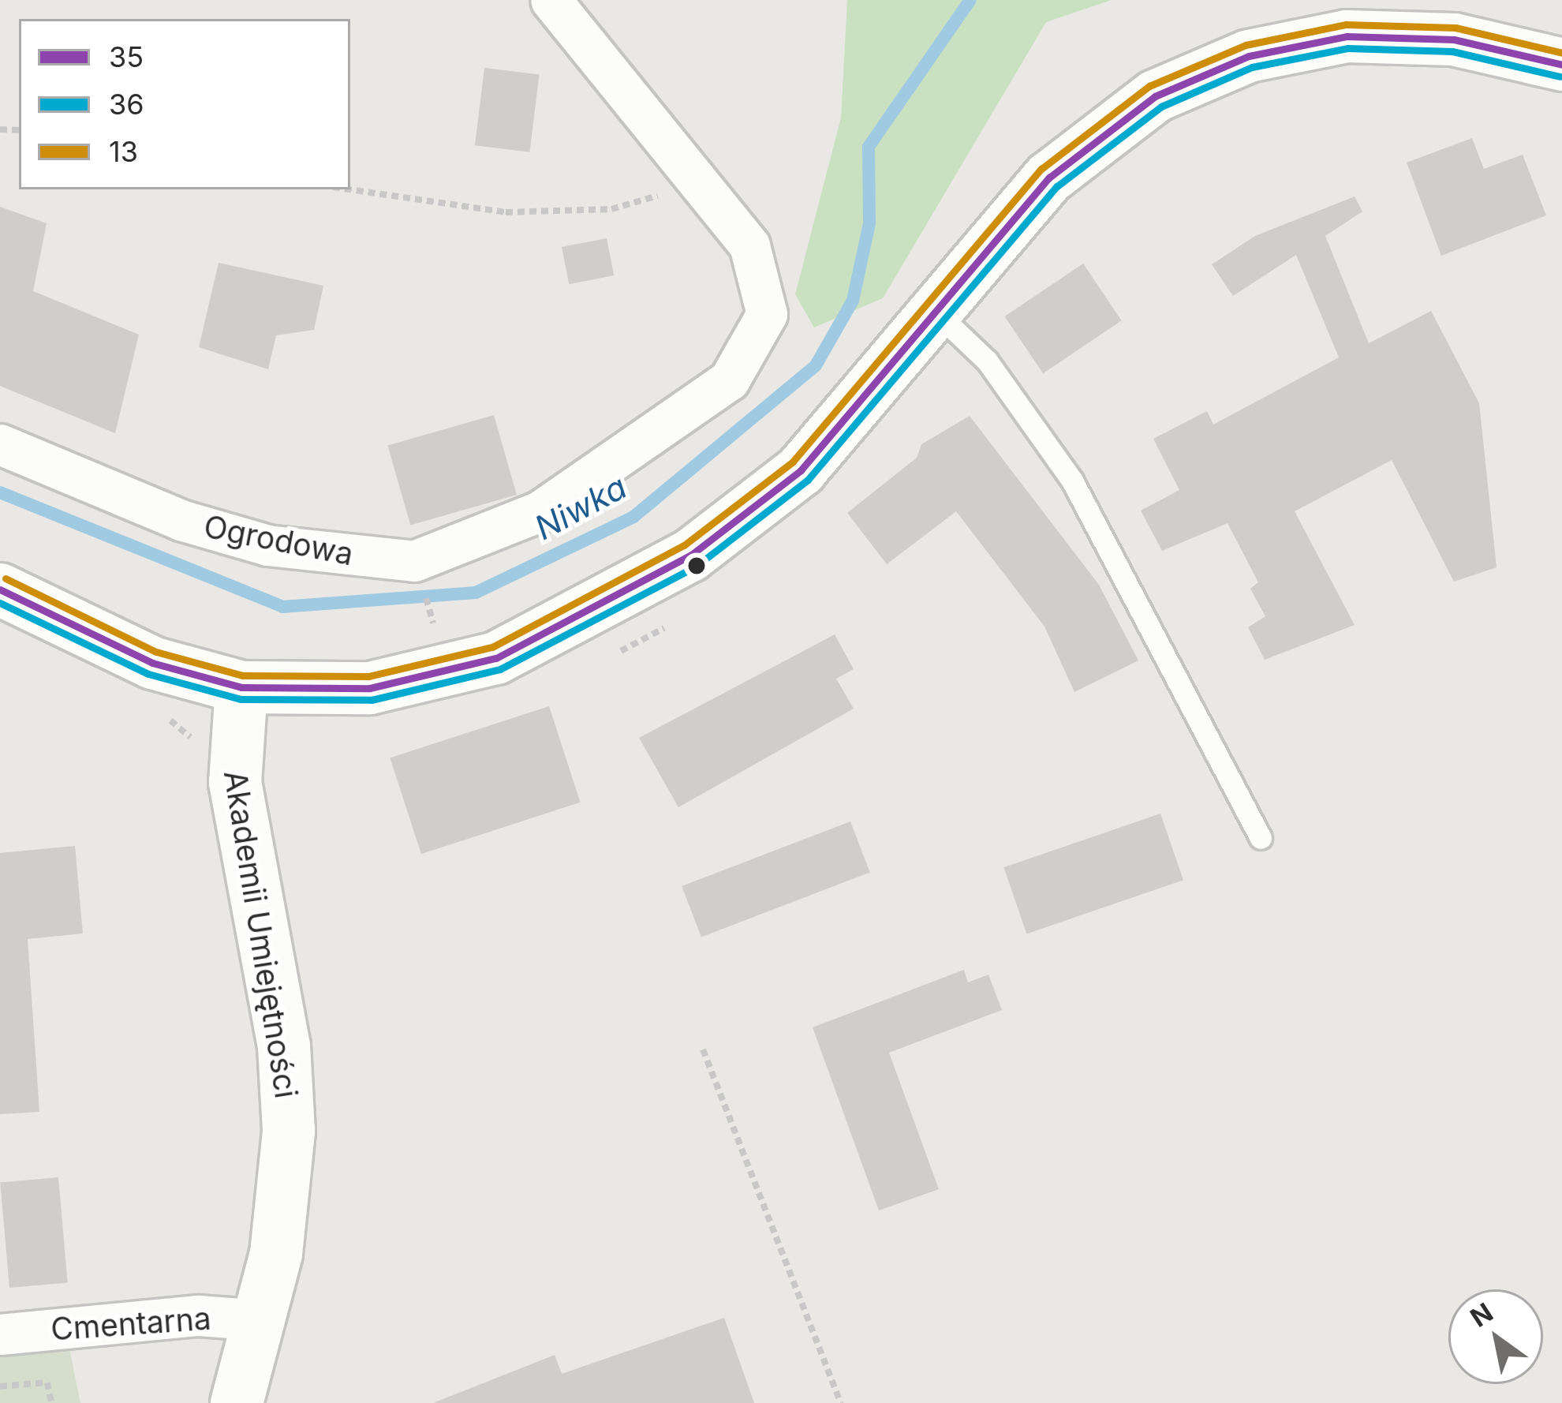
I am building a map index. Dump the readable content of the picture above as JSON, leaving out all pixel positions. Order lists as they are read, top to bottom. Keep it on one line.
{"streets":{"street":["Ogrodowa","Akademii Umiejętności","Cmentarna"]},"crossings":[["Akademii Umiejętności","Cmentarna"]],"water":["Niwka"],"lines":["transit line 13","transit line 35","transit line 36"],"legend":["35","36","13"],"north":"top left"}
